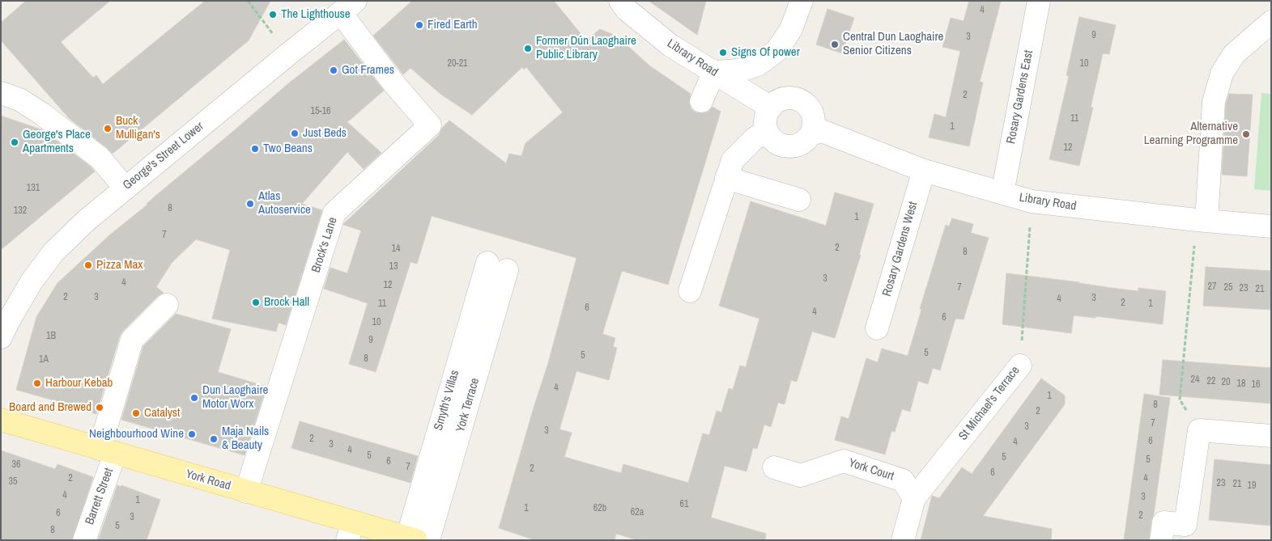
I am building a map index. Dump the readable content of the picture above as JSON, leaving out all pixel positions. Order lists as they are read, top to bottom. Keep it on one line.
{"streets":{"main road":["York Road"],"street":["Library Road","Rosary Gardens East","George's Street Lower","Brock's Lane","Rosary Gardens West","Smyth's Villas","St Michael's Terrace","York Court","Barrett Street"]},"crossings":[["Library Road","Rosary Gardens East"],["Library Road","Rosary Gardens West"],["Library Road","St Michael's Terrace"],["George's Street Lower","Brock's Lane"],["Brock's Lane","York Road"],["Smyth's Villas","York Road"],["St Michael's Terrace","York Court"],["York Road","Barrett Street"]],"places":["The Lighthouse","Fired Earth","Central Dun Laoghaire Senior Citizens","Former Dún Laoghaire Public Library","Signs Of power","Got Frames","Buck Mulligan's","Just Beds","Alternative Learning Programme","George's Place Apartments","Two Beans","Atlas Autoservice","Pizza Max","Brock Hall","Harbour Kebab","Dun Laoghaire Motor Worx","Board and Brewed","Catalyst","Neighbourhood Wine","Maja Nails & Beauty"],"house_numbers":["4","9","3","20-21","10","2","15-16","11","1","12","131","8","132","1","7","2","14","8","13","3","4","12","27","7","25","23","21","2","3","3","4","2","11","1","6","4","6","10","1B","9","5","5","8","1A","24","22","20","18","16","4","1","8","2","7","3","3","2","6","4","3","4","5","5","5","6","36","7","2","6","2","4","35","23","21","19","4","3","1","61","1","62b","62a","6","2","3","5","8"]}
